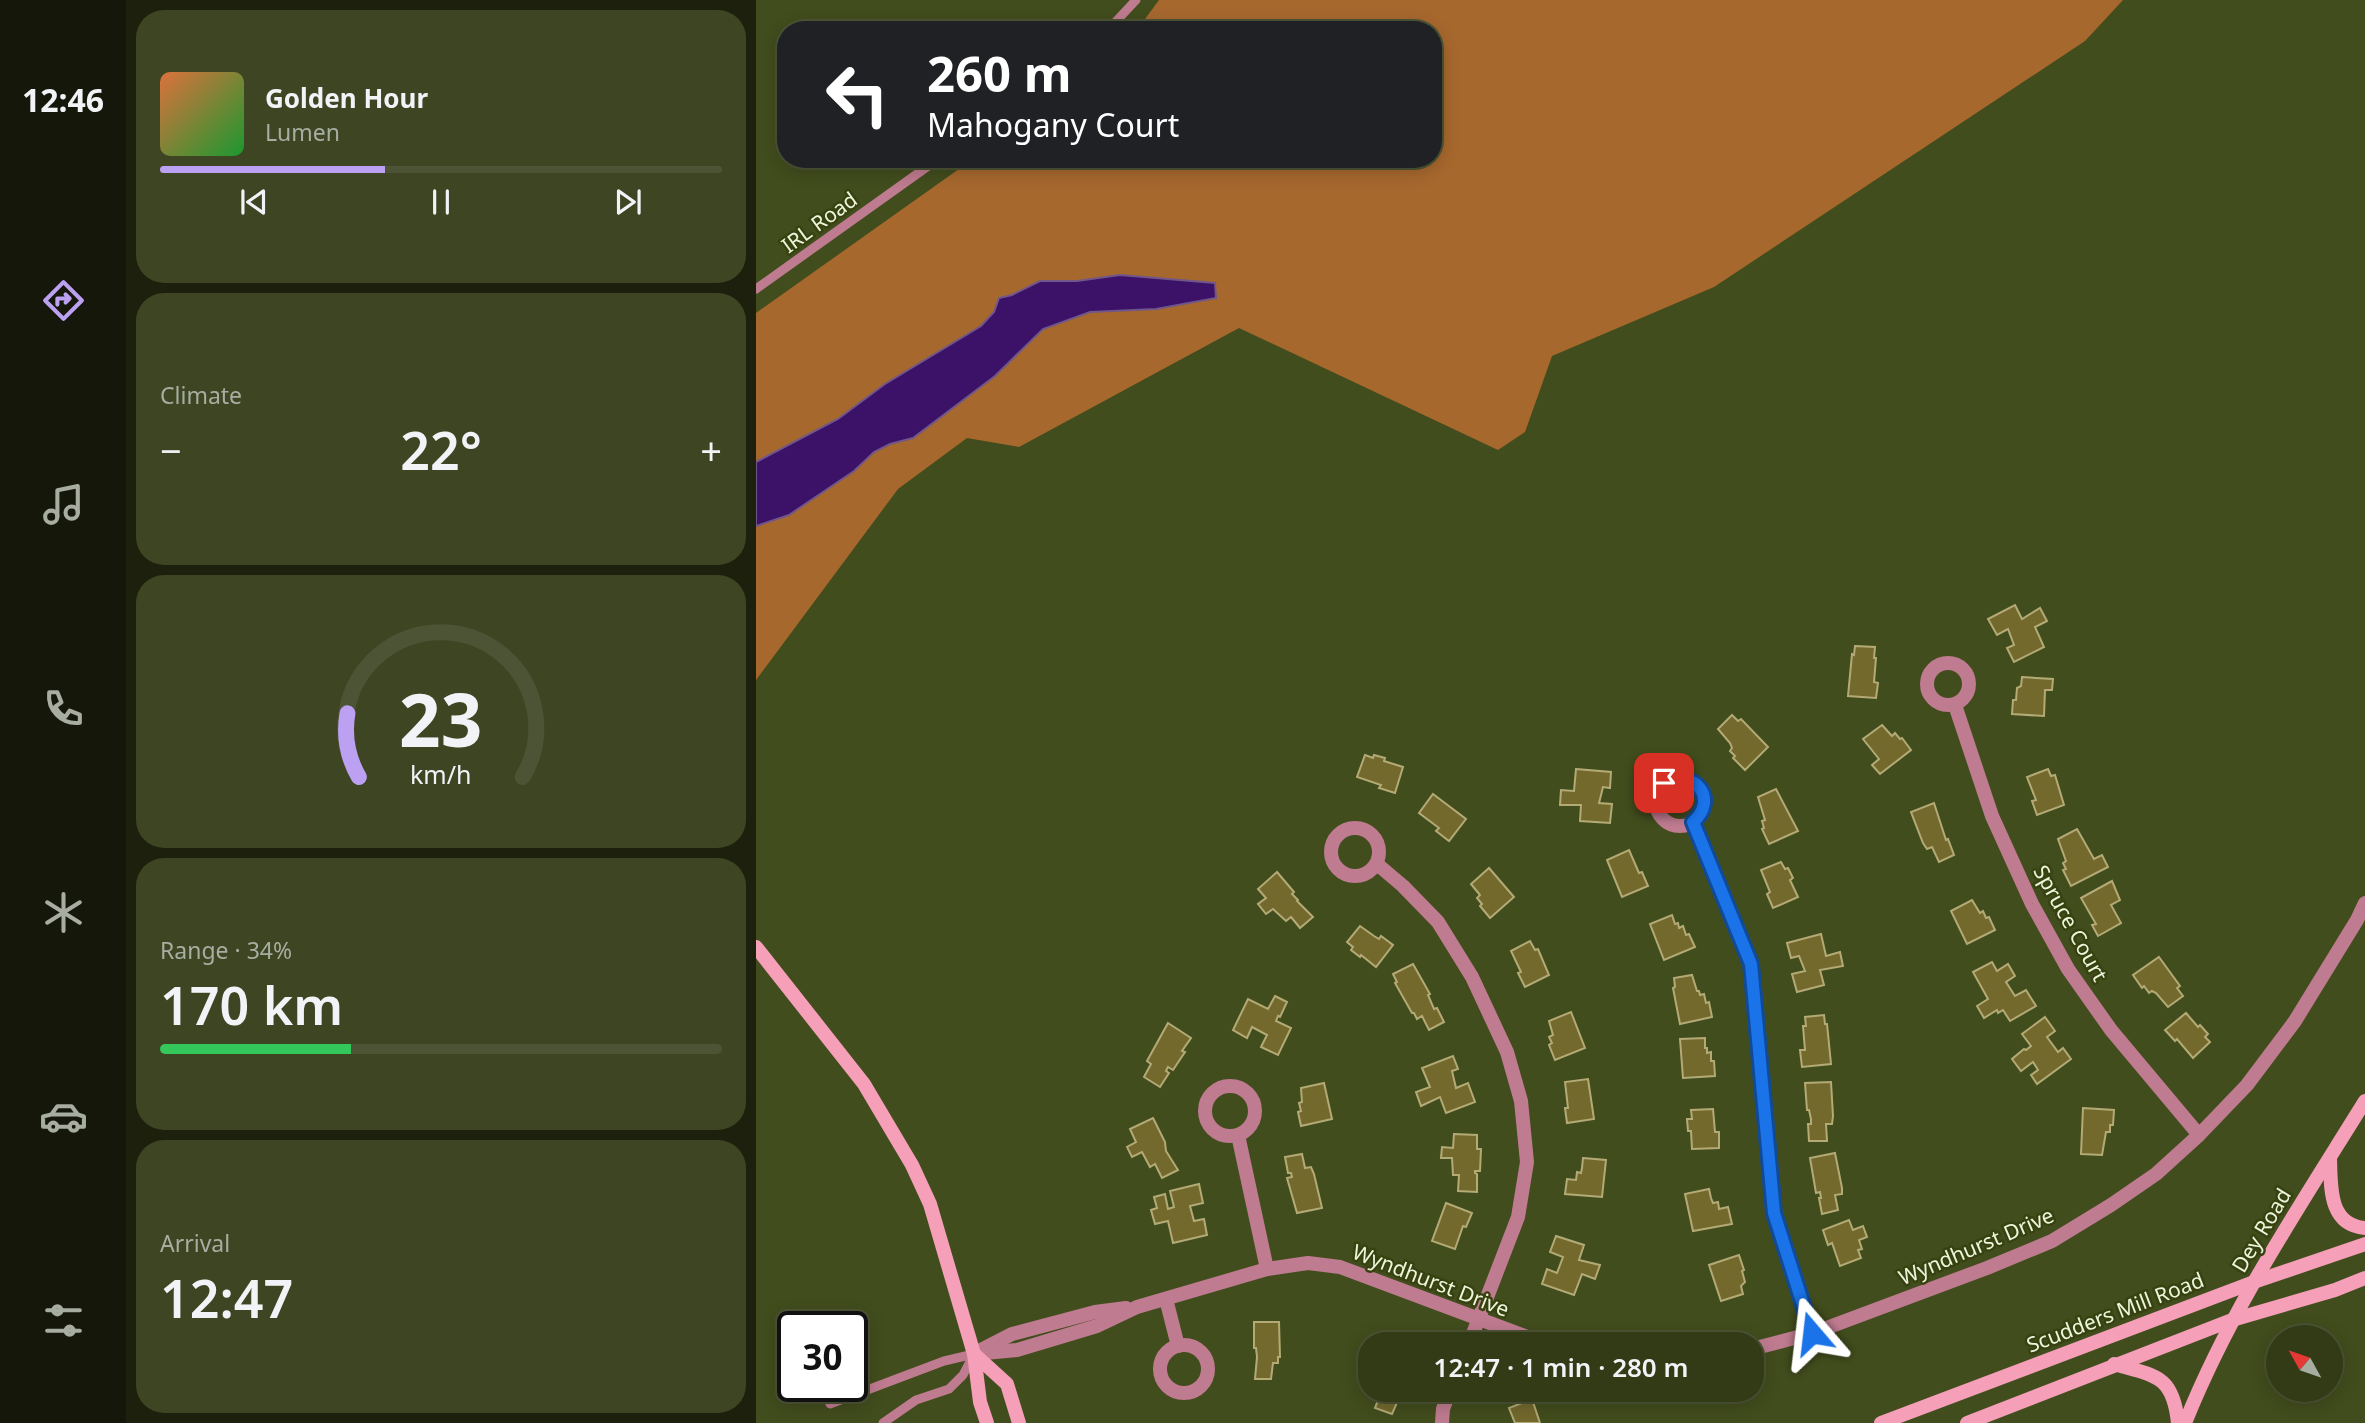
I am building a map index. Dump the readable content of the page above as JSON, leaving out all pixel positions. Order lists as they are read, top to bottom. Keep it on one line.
{"streets":{"main road":["Dey Road","Scudders Mill Road"],"street":["Spruce Court","Wyndhurst Drive"],"lane":["IRL Road"]},"crossings":[["Spruce Court","Wyndhurst Drive"],["Dey Road","Scudders Mill Road"]],"north":"top left","page":{"tabs":"12:46","turn":["260 m","Mahogany Court"],"song":["Golden Hour","Lumen"],"tile":["Climate",["Range · 34%","170 km"],["Arrival","12:47"]],"heat":["−","22°","+"],"limit":"30","trip":"12:47 · 1 min · 280 m","gauge":["23","km/h"]}}
